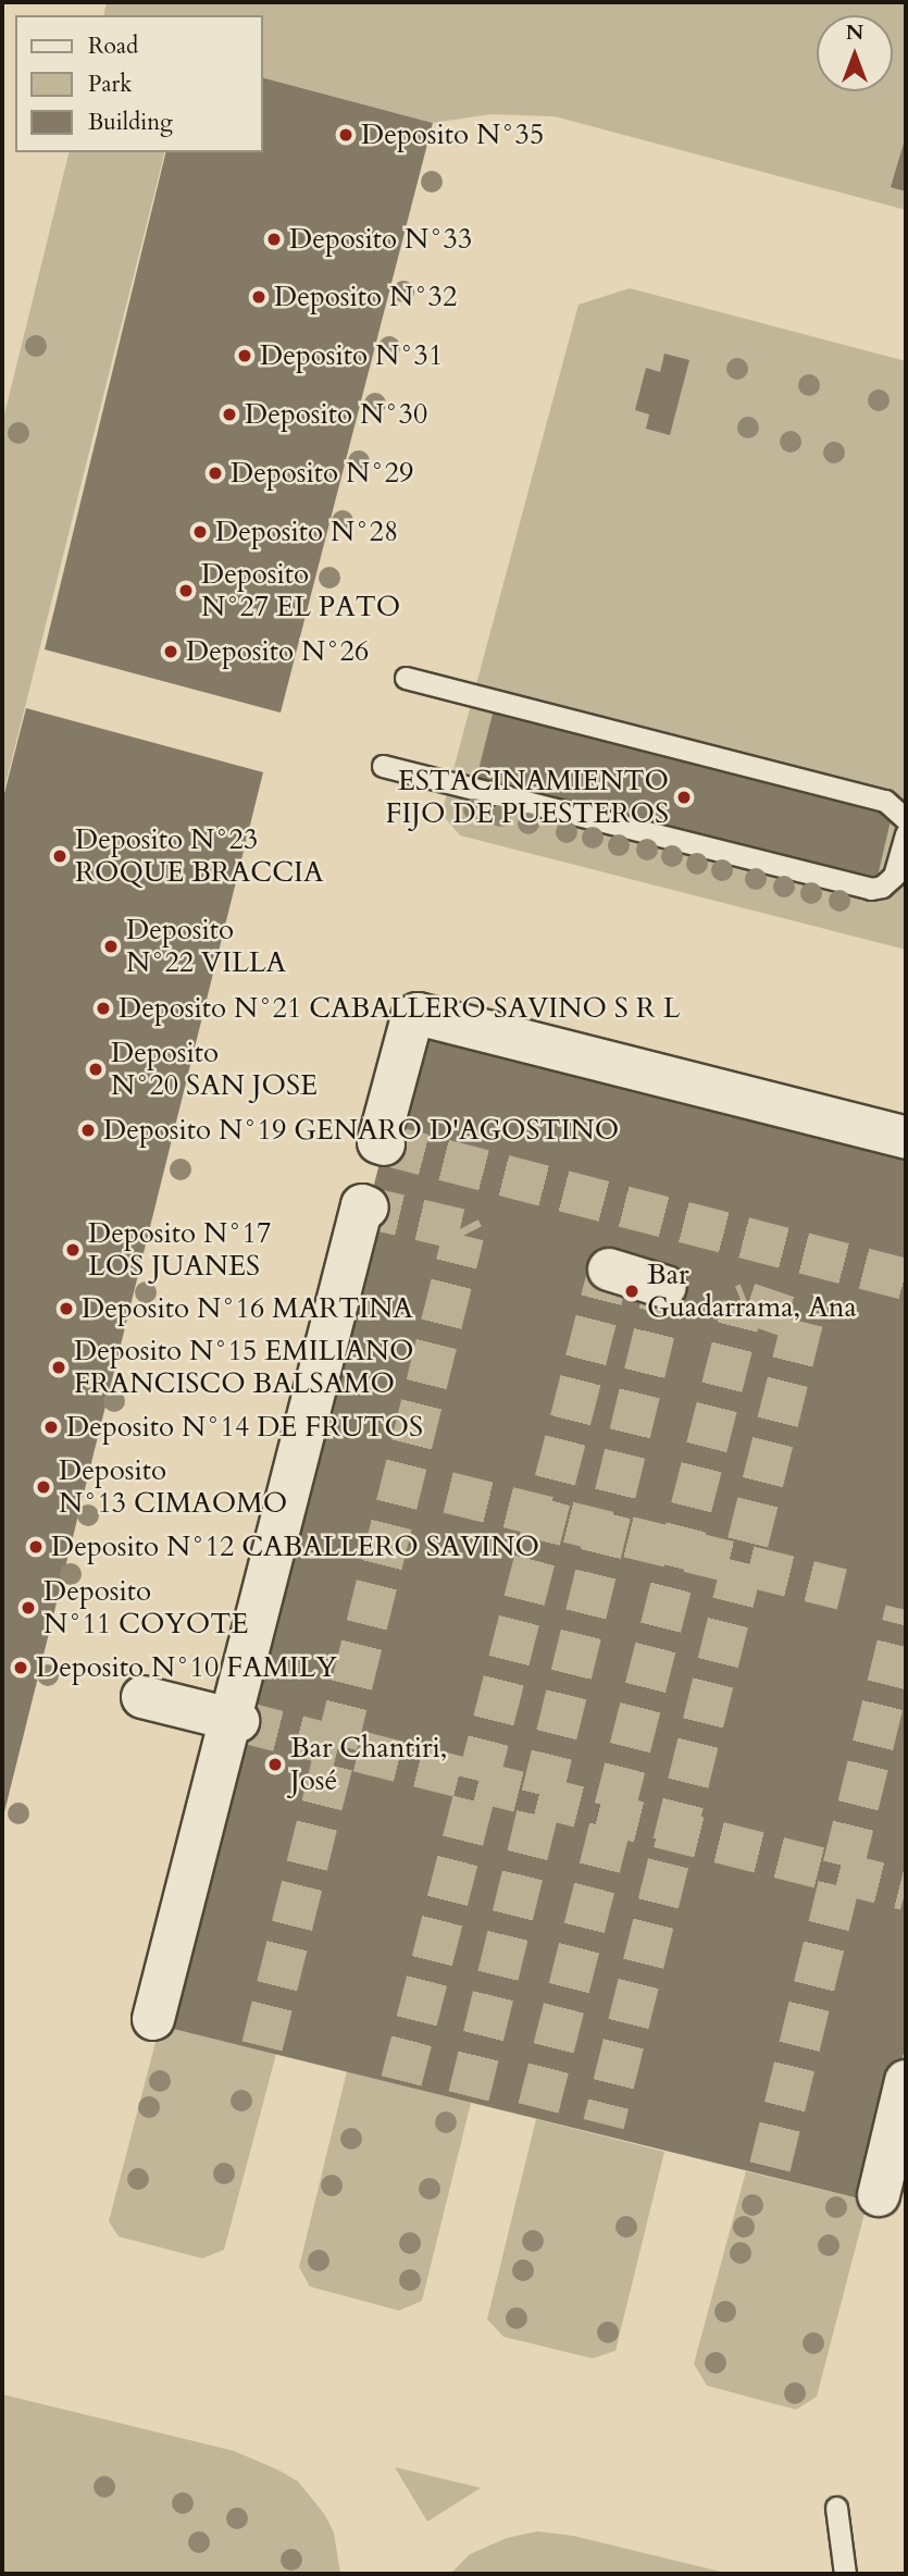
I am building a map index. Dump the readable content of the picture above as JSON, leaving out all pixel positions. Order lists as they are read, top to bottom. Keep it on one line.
{"places":["Deposito N°35","Deposito N°33","Deposito N°32","Deposito N°31","Deposito N°30","Deposito N°29","Deposito N°28","Deposito N°27 EL PATO","Deposito N°26","ESTACINAMIENTO FIJO DE PUESTEROS","Deposito N°23 ROQUE BRACCIA","Deposito N°22 VILLA","Deposito N°21 CABALLERO SAVINO S R L","Deposito N°20 SAN JOSE","Deposito N°19 GENARO D'AGOSTINO","Deposito N°17 LOS JUANES","Bar Guadarrama, Ana","Deposito N°16 MARTINA","Deposito N°15 EMILIANO FRANCISCO BALSAMO","Deposito N°14 DE FRUTOS","Deposito N°13 CIMAOMO","Deposito N°12 CABALLERO SAVINO","Deposito N°11 COYOTE","Deposito N°10 FAMILY","Bar Chantiri, José"],"legend":["Road","Park","Building"],"north":"top"}
